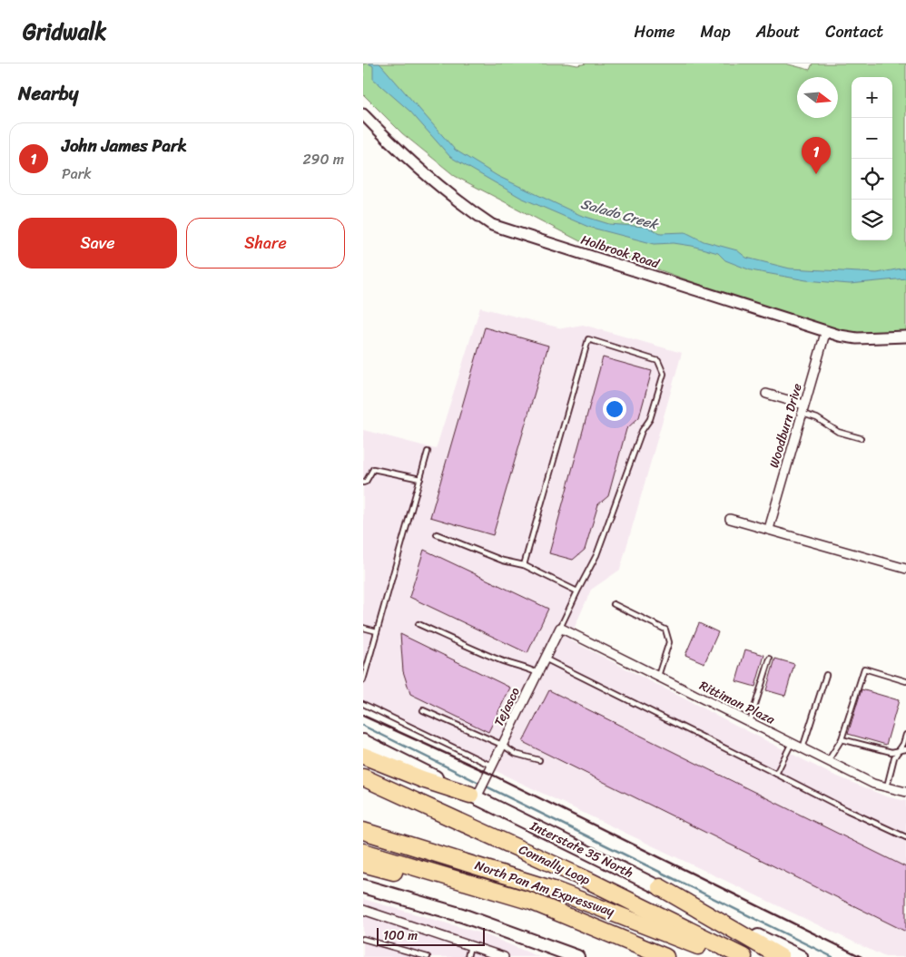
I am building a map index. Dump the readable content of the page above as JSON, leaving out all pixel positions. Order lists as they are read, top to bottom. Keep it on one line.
{"streets":{"highway":["Connally Loop","North Pan Am Expressway"],"main road":["Interstate 35 North"],"street":["Holbrook Road","Woodburn Drive","Rittiman Plaza","Tejasco"]},"crossings":[["Holbrook Road","Woodburn Drive"],["Rittiman Plaza","Tejasco"],["Tejasco","Interstate 35 North"]],"water":["Salado Creek"],"scale_bar":"100 m","north":"right","page":{"header":"Gridwalk","nav":["Home","Map","About","Contact"],"heading":"Nearby","map_buttons":["+","−"],"list":[{"mark":"1","name":"John James Park","note":"Park","value":"290 m"}],"pins":"1","buttons":["Save","Share"],"scale":"100 m"}}
